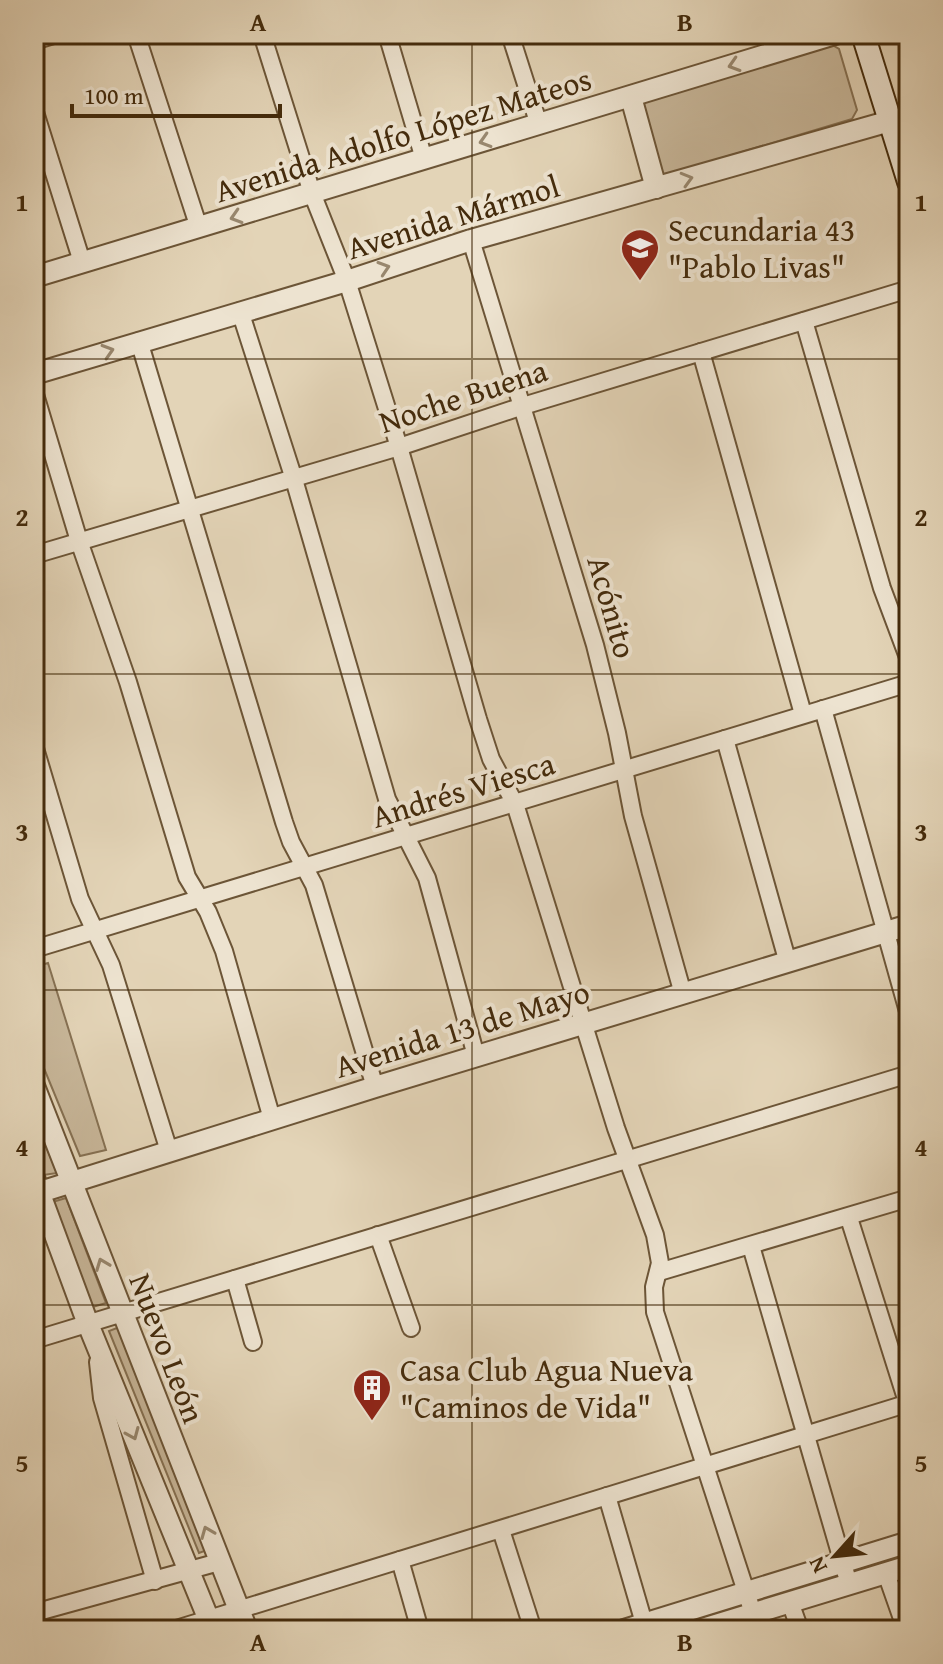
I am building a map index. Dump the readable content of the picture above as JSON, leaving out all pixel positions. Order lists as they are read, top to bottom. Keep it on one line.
{"streets":{"street":["Avenida Adolfo López Mateos","Avenida Mármol","Noche Buena","Acónito","Andrés Viesca","Avenida 13 de Mayo","Nuevo León"]},"crossings":[["Avenida Mármol","Acónito"],["Noche Buena","Acónito"],["Acónito","Andrés Viesca"],["Acónito","Avenida 13 de Mayo"],["Avenida 13 de Mayo","Nuevo León"]],"one_way":["Avenida Adolfo López Mateos","Avenida Mármol"],"places":{"school or university":["Secundaria 43 \"Pablo Livas\""],"building":["Casa Club Agua Nueva \"Caminos de Vida\""]},"scale_bar":"100 m","north":"bottom left","grid":{"columns":["A","B"],"rows":["1","2","3","4","5"]}}
